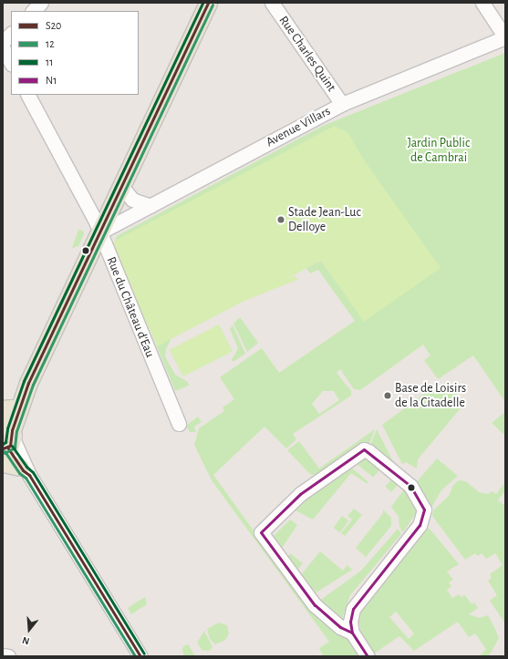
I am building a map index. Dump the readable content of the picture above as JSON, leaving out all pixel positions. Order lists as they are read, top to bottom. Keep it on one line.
{"streets":{"street":["Rue Charles Quint","Avenue Villars","Rue du Château d'Eau"]},"crossings":[["Rue Charles Quint","Avenue Villars"],["Avenue Villars","Rue du Château d'Eau"]],"parks":["Jardin Public de Cambrai"],"places":["Stade Jean-Luc Delloye","Base de Loisirs de la Citadelle"],"lines":["transit line S20","transit line 11","transit line 12","transit line N1"],"legend":["S20","12","11","N1"],"north":"bottom"}
